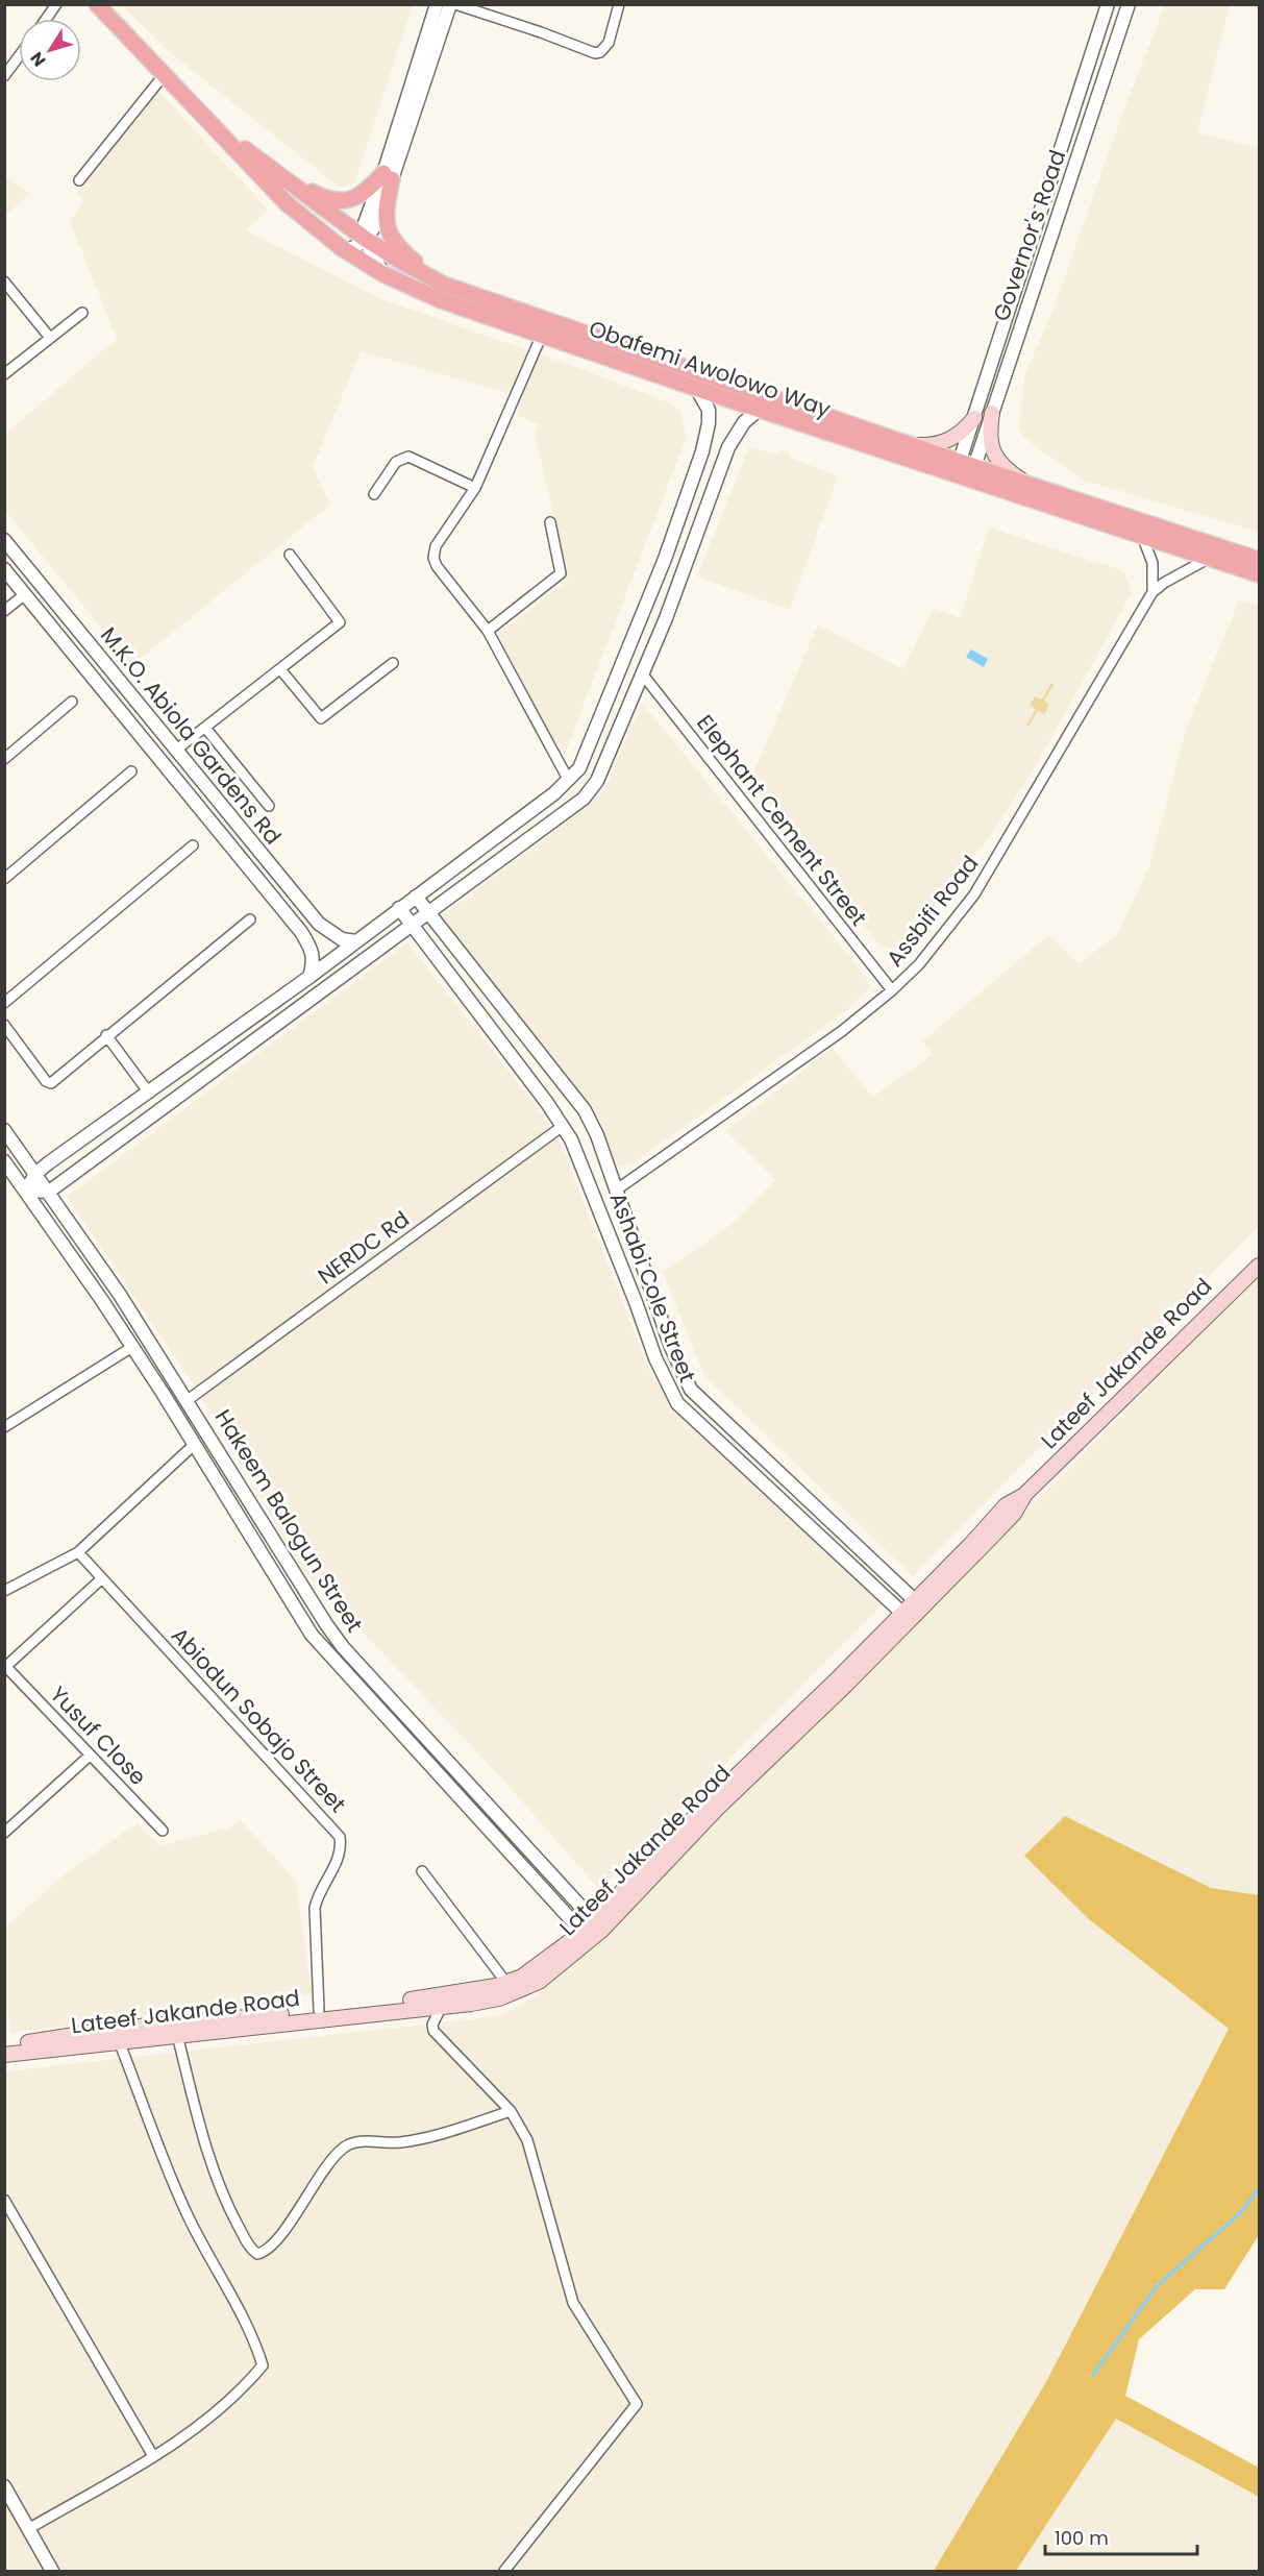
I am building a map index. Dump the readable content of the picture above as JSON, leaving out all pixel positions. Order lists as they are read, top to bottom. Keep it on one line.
{"streets":{"main road":["Obafemi Awolowo Way","Lateef Jakande Road"],"street":["Governor's Road","M.K.O. Abiola Gardens Rd","Elephant Cement Street","Assbifi Road","NERDC Rd","Ashabi Cole Street","Hakeem Balogun Street","Abiodun Sobajo Street","Yusuf Close"]},"crossings":[["Governor's Road","Obafemi Awolowo Way"],["Elephant Cement Street","Assbifi Road"],["Assbifi Road","Ashabi Cole Street"],["NERDC Rd","Ashabi Cole Street"],["NERDC Rd","Hakeem Balogun Street"],["Ashabi Cole Street","Lateef Jakande Road"],["Lateef Jakande Road","Hakeem Balogun Street"],["Lateef Jakande Road","Abiodun Sobajo Street"],["Hakeem Balogun Street","Abiodun Sobajo Street"]],"scale_bar":"100 m","north":"bottom left"}
